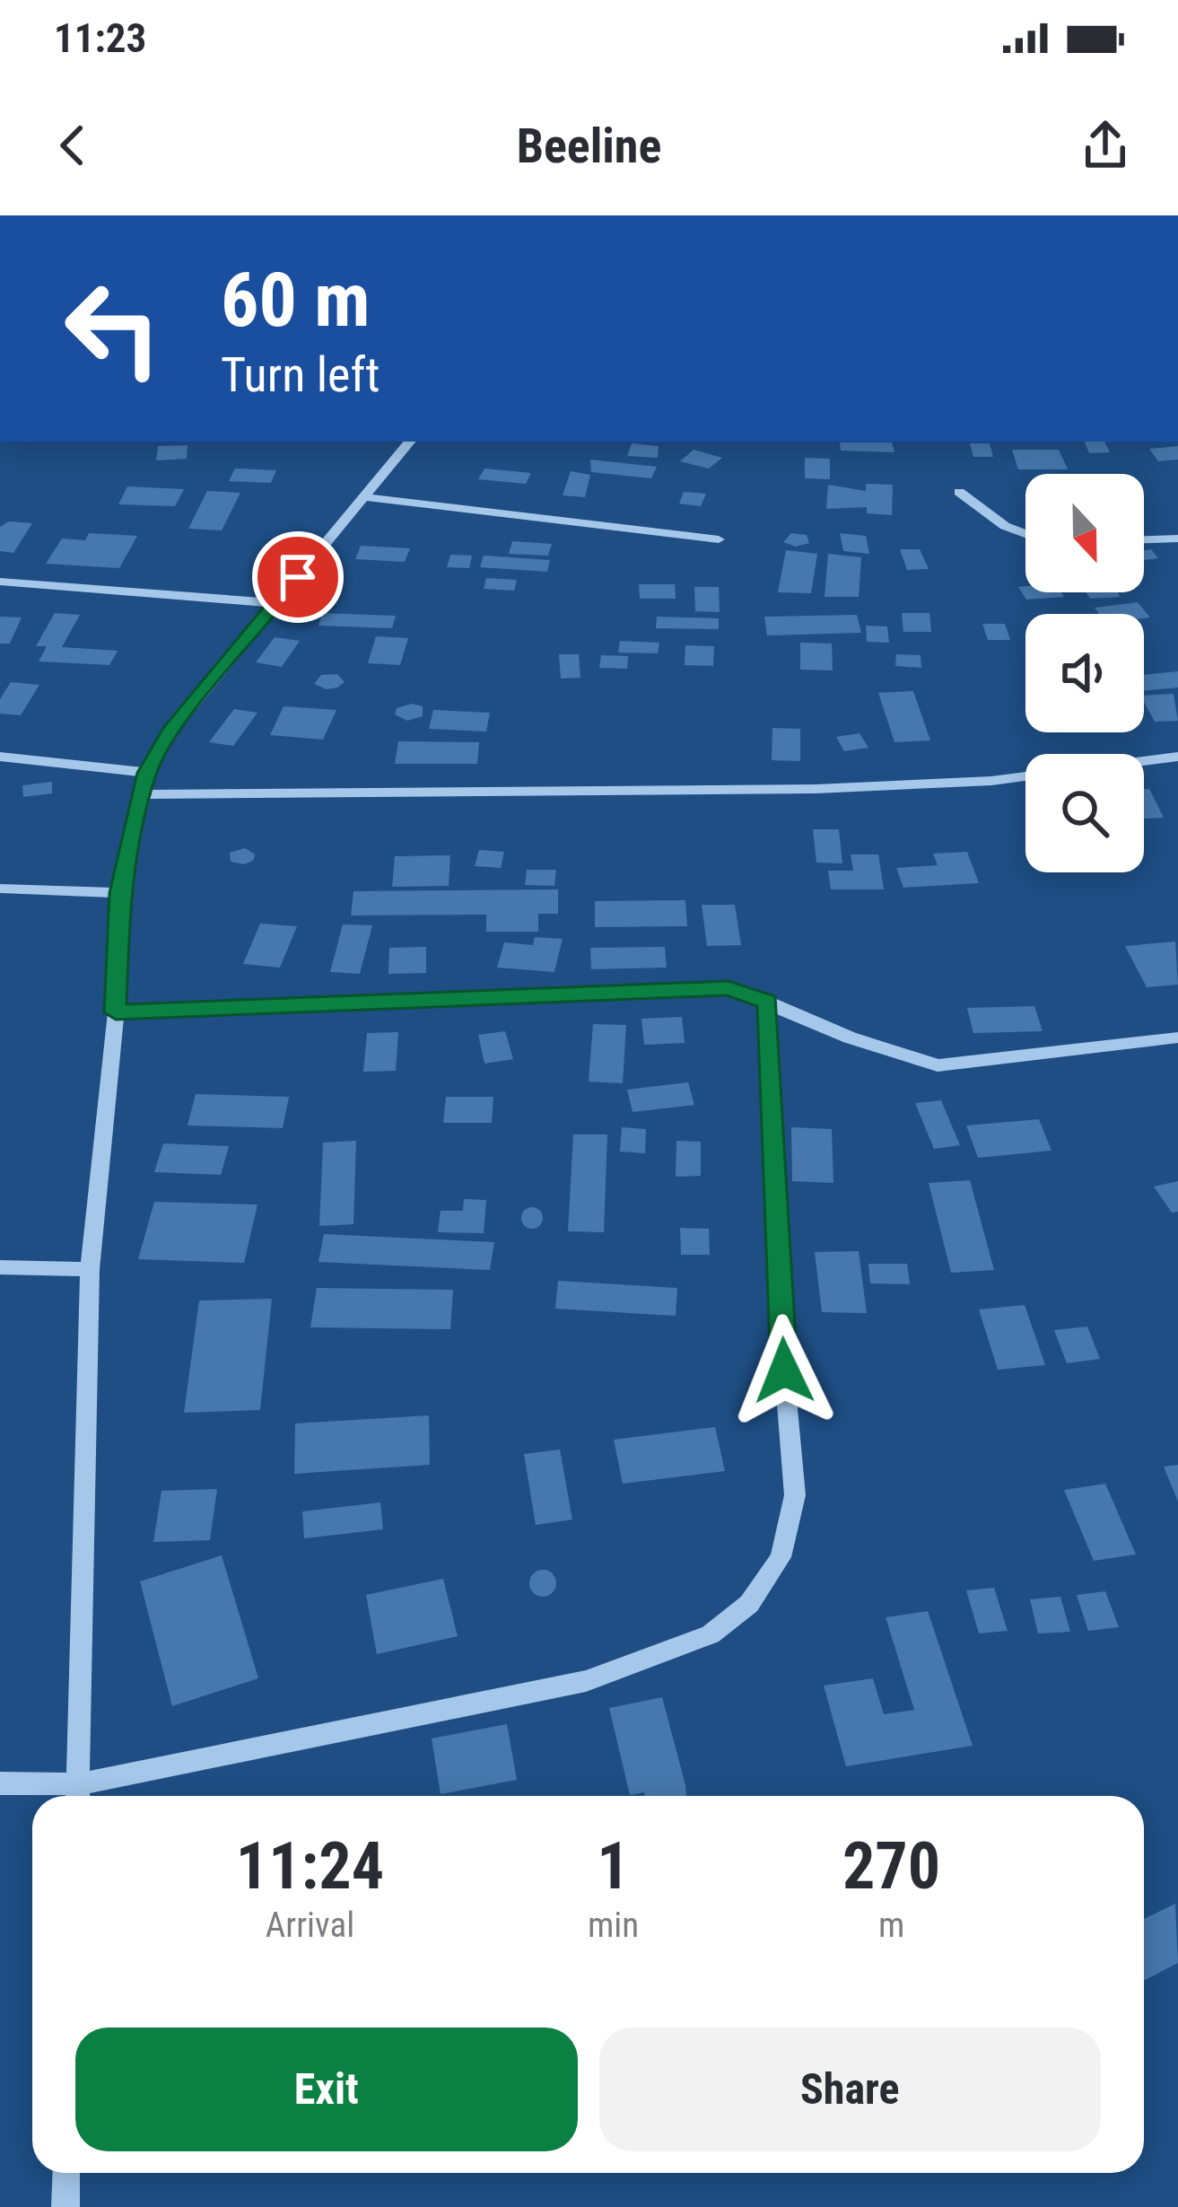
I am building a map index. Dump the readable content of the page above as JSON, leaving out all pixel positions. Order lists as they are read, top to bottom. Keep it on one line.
{"north":"bottom","page":{"status":"11:23","header":"Beeline","turn":["60 m","Turn left"],"eta":["11:24","Arrival","1","min","270","m"],"buttons":["Exit","Share"]}}
